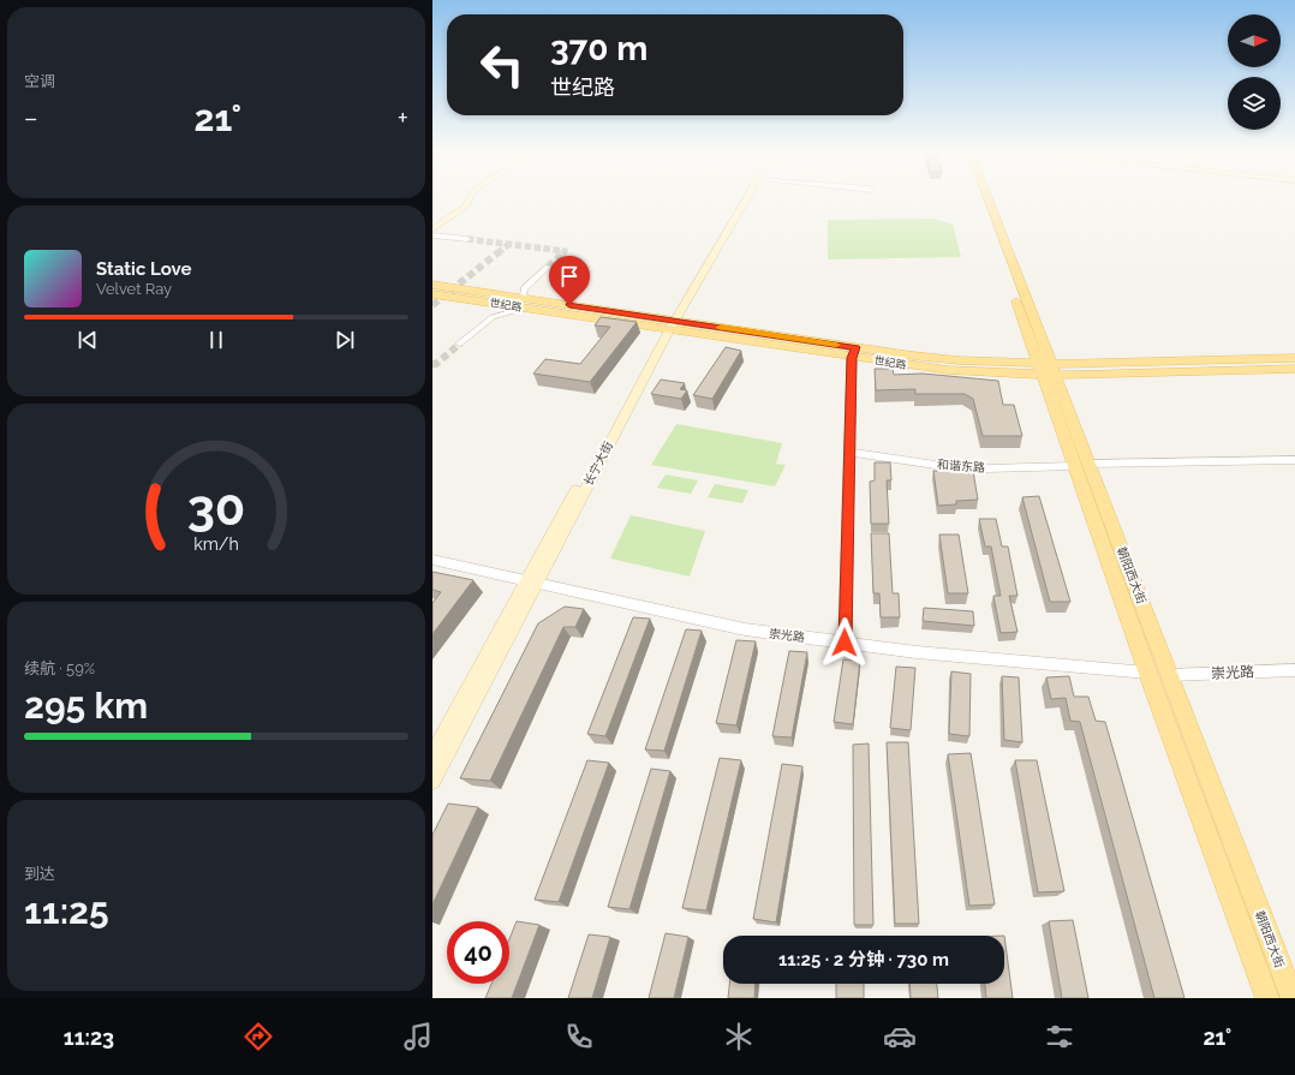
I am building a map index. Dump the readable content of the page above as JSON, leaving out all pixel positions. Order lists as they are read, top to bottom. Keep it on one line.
{"streets":{"main road":["世纪路","长宁大街","朝阳西大街"],"street":["和谐东路","崇光路"]},"crossings":[["世纪路","长宁大街"],["世纪路","朝阳西大街"],["长宁大街","崇光路"],["和谐东路","朝阳西大街"],["朝阳西大街","崇光路"]],"north":"right","page":{"tile":["空调",["续航 · 59%","295 km"],["到达","11:25"]],"turn":["370 m","世纪路"],"heat":["−","21°","+"],"song":["Static Love","Velvet Ray"],"limit":"40","trip":"11:25 · 2 分钟 · 730 m","tabs":["11:23","21°"],"gauge":["30","km/h"]}}
